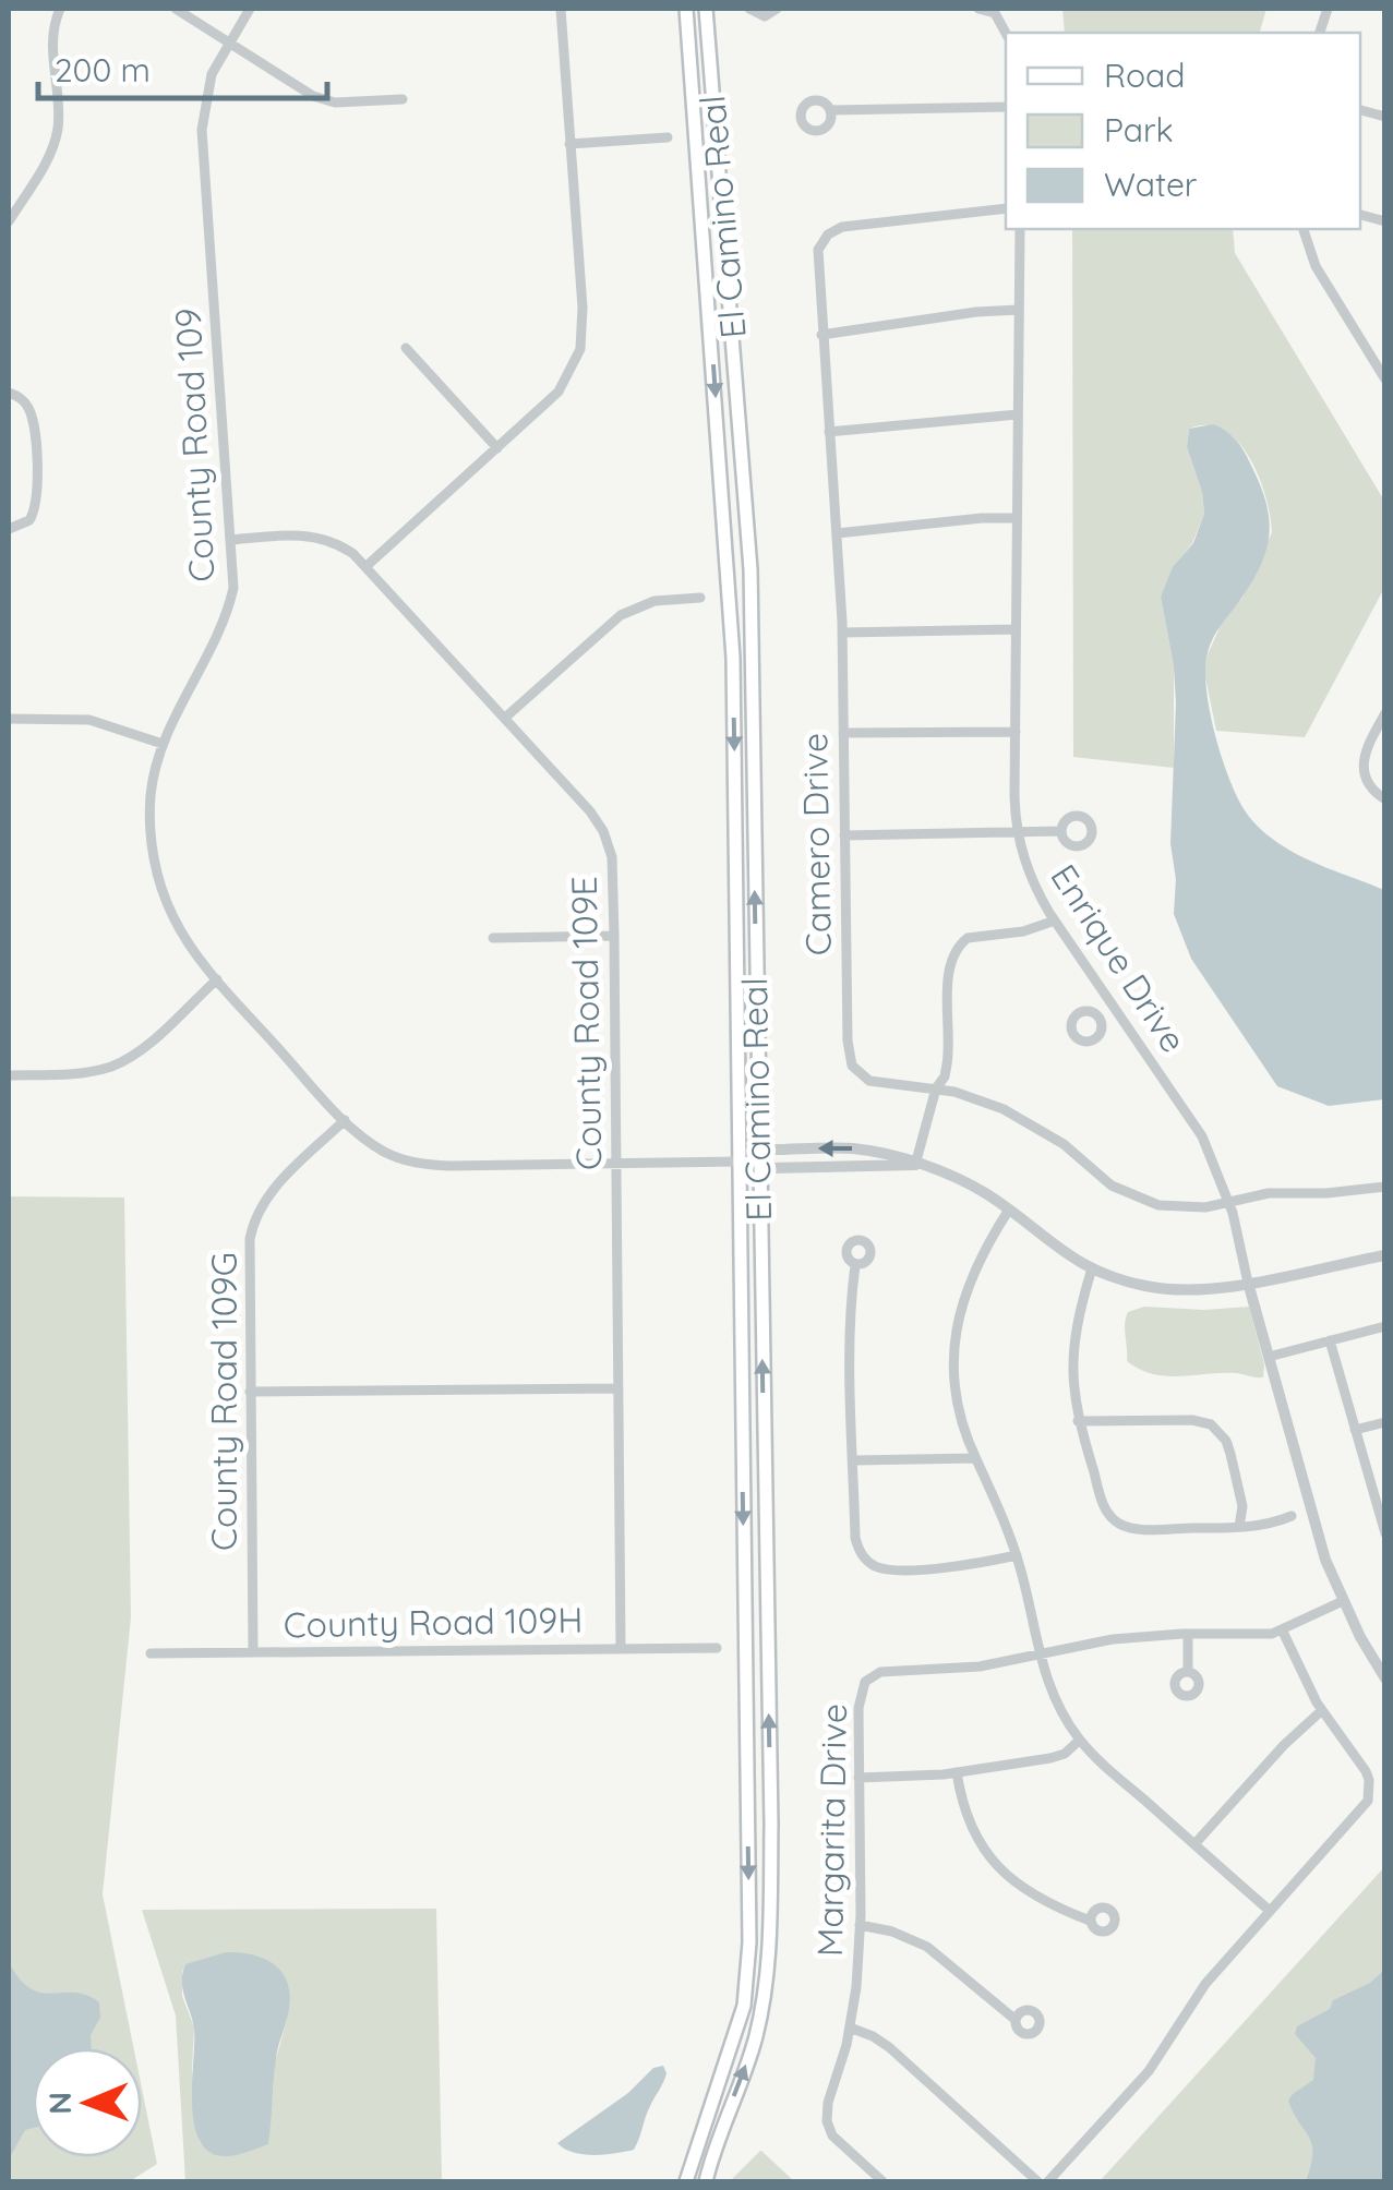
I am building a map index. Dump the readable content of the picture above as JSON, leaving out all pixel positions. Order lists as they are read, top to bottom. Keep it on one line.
{"streets":{"main road":["El Camino Real"],"street":["County Road 109","Camero Drive","Enrique Drive","County Road 109E","County Road 109G","County Road 109H","Margarita Drive"]},"crossings":[["El Camino Real","County Road 109"],["County Road 109","County Road 109E"],["County Road 109","County Road 109G"],["Camero Drive","Enrique Drive"],["Enrique Drive","Margarita Drive"],["County Road 109E","County Road 109H"],["County Road 109G","County Road 109H"]],"legend":["Road","Park","Water"],"scale_bar":"200 m","north":"left"}
